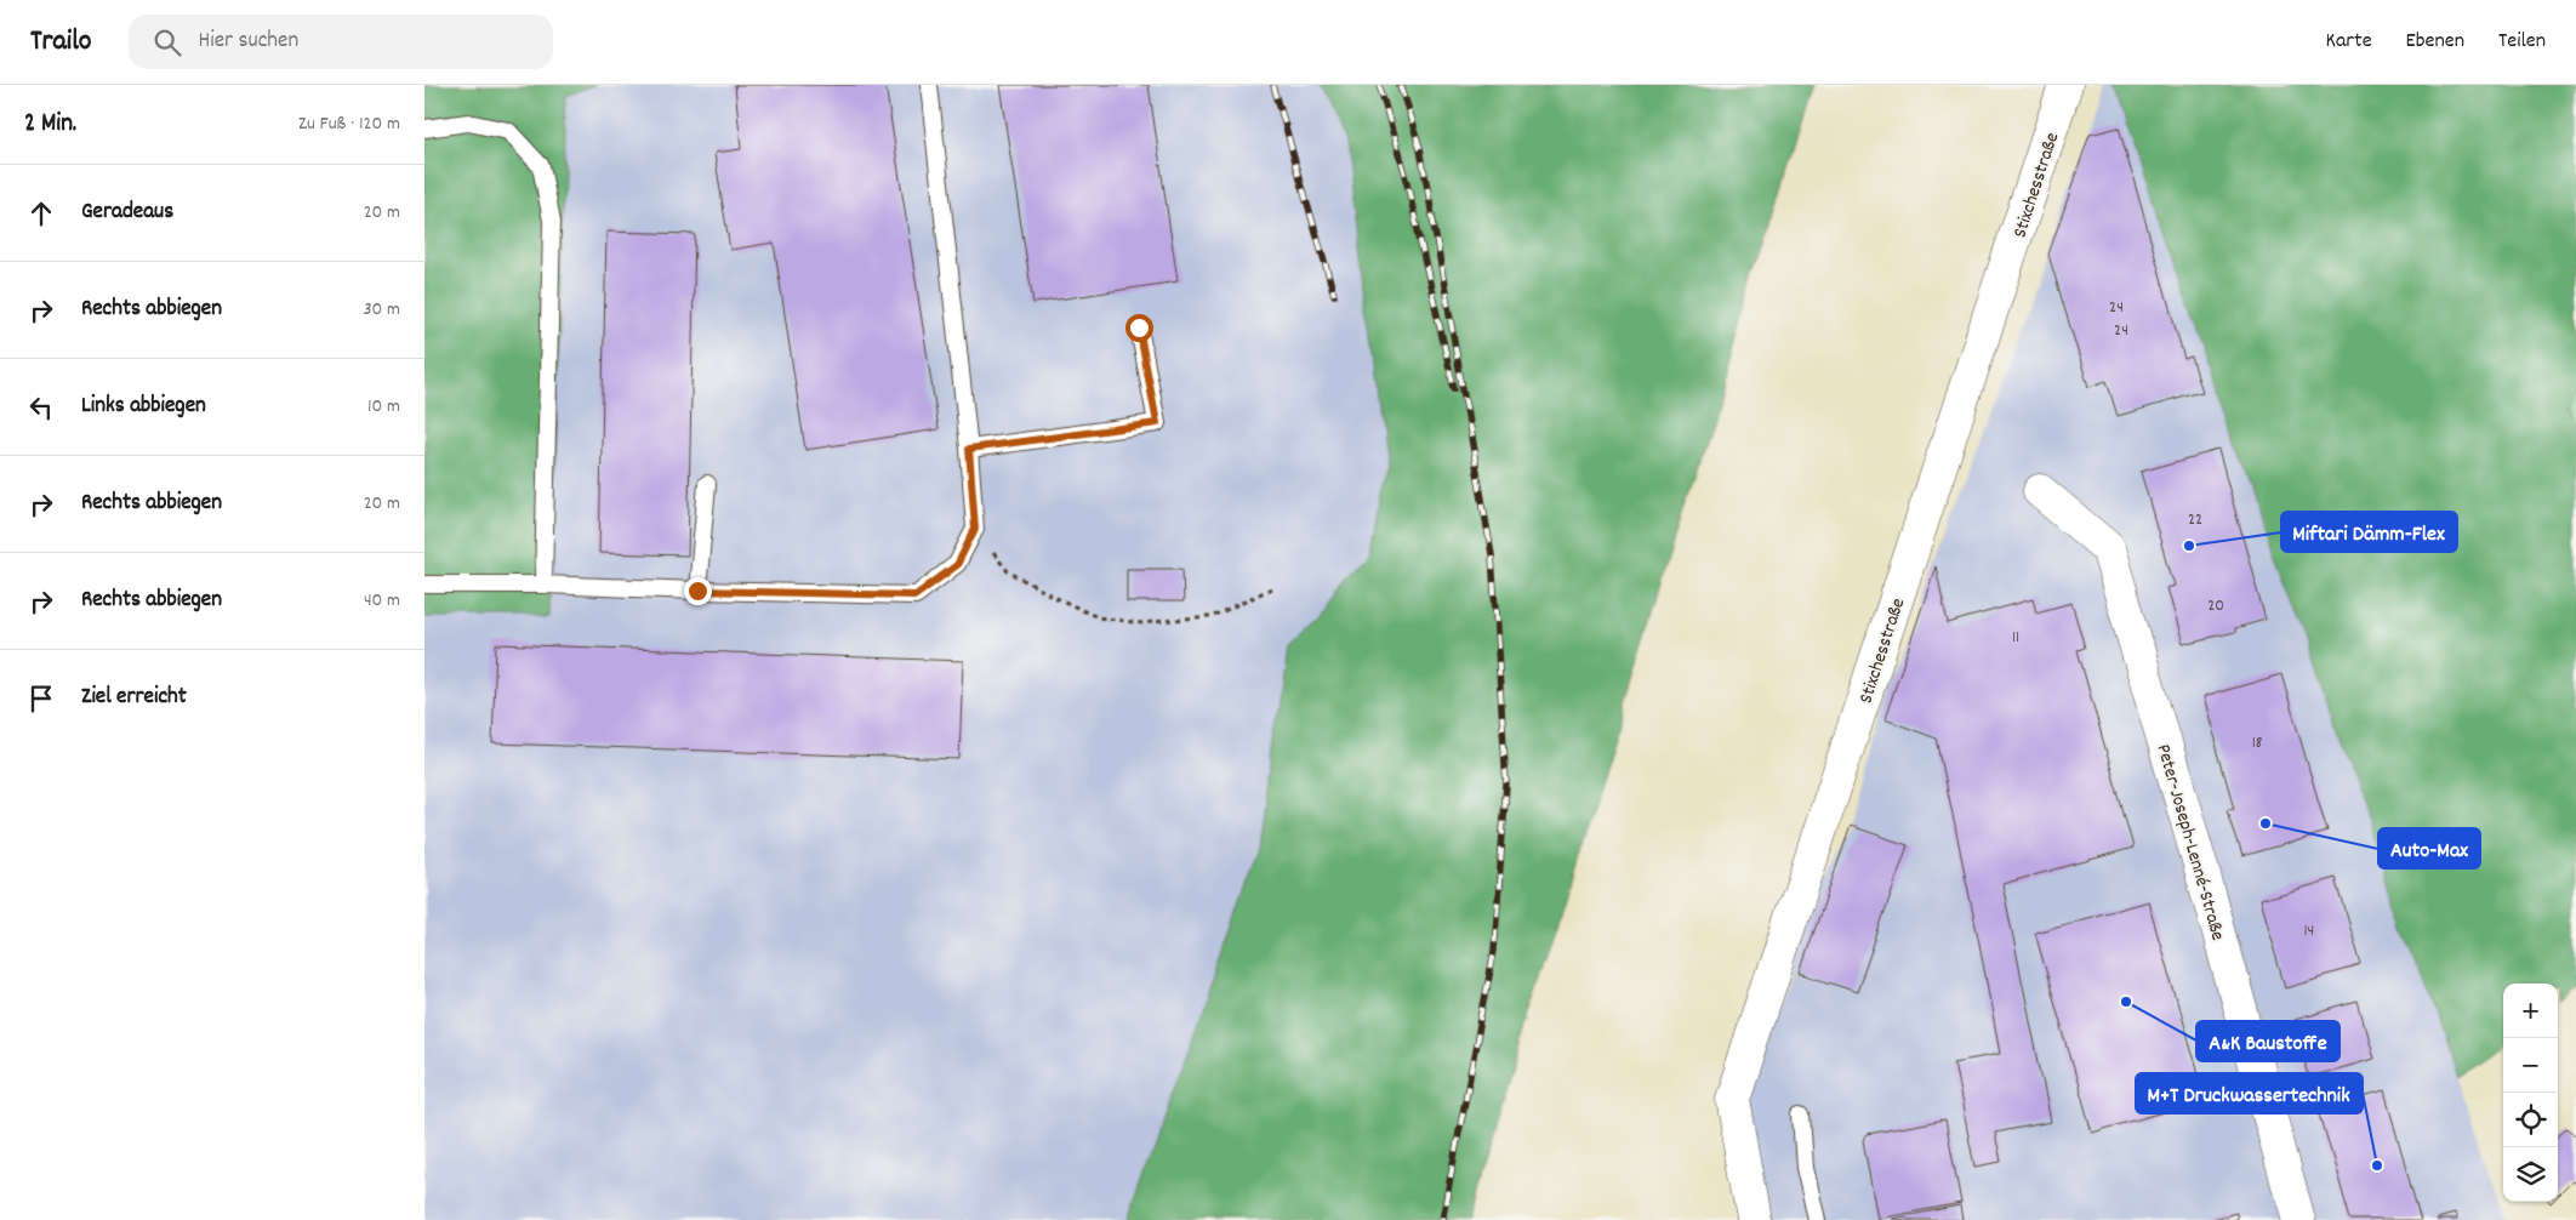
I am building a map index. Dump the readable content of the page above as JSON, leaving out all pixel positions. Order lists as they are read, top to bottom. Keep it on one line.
{"streets":{"street":["Stixchesstraße","Peter-Joseph-Lenné-Straße"]},"places":["Miftari Dämm-Flex","Auto-Max","A&K Baustoffe","M+T Druckwassertechnik"],"house_numbers":["24","24","22","20","11","18","14"],"page":{"header":"Trailo","search":"Hier suchen","nav":["Karte","Ebenen","Teilen"],"heading":["2 Min.","Zu Fuß · 120 m"],"list":[["Geradeaus","20 m"],["Rechts abbiegen","30 m"],["Links abbiegen","10 m"],["Rechts abbiegen","20 m"],["Rechts abbiegen","40 m"],"Ziel erreicht"],"map_buttons":["+","−"]}}
